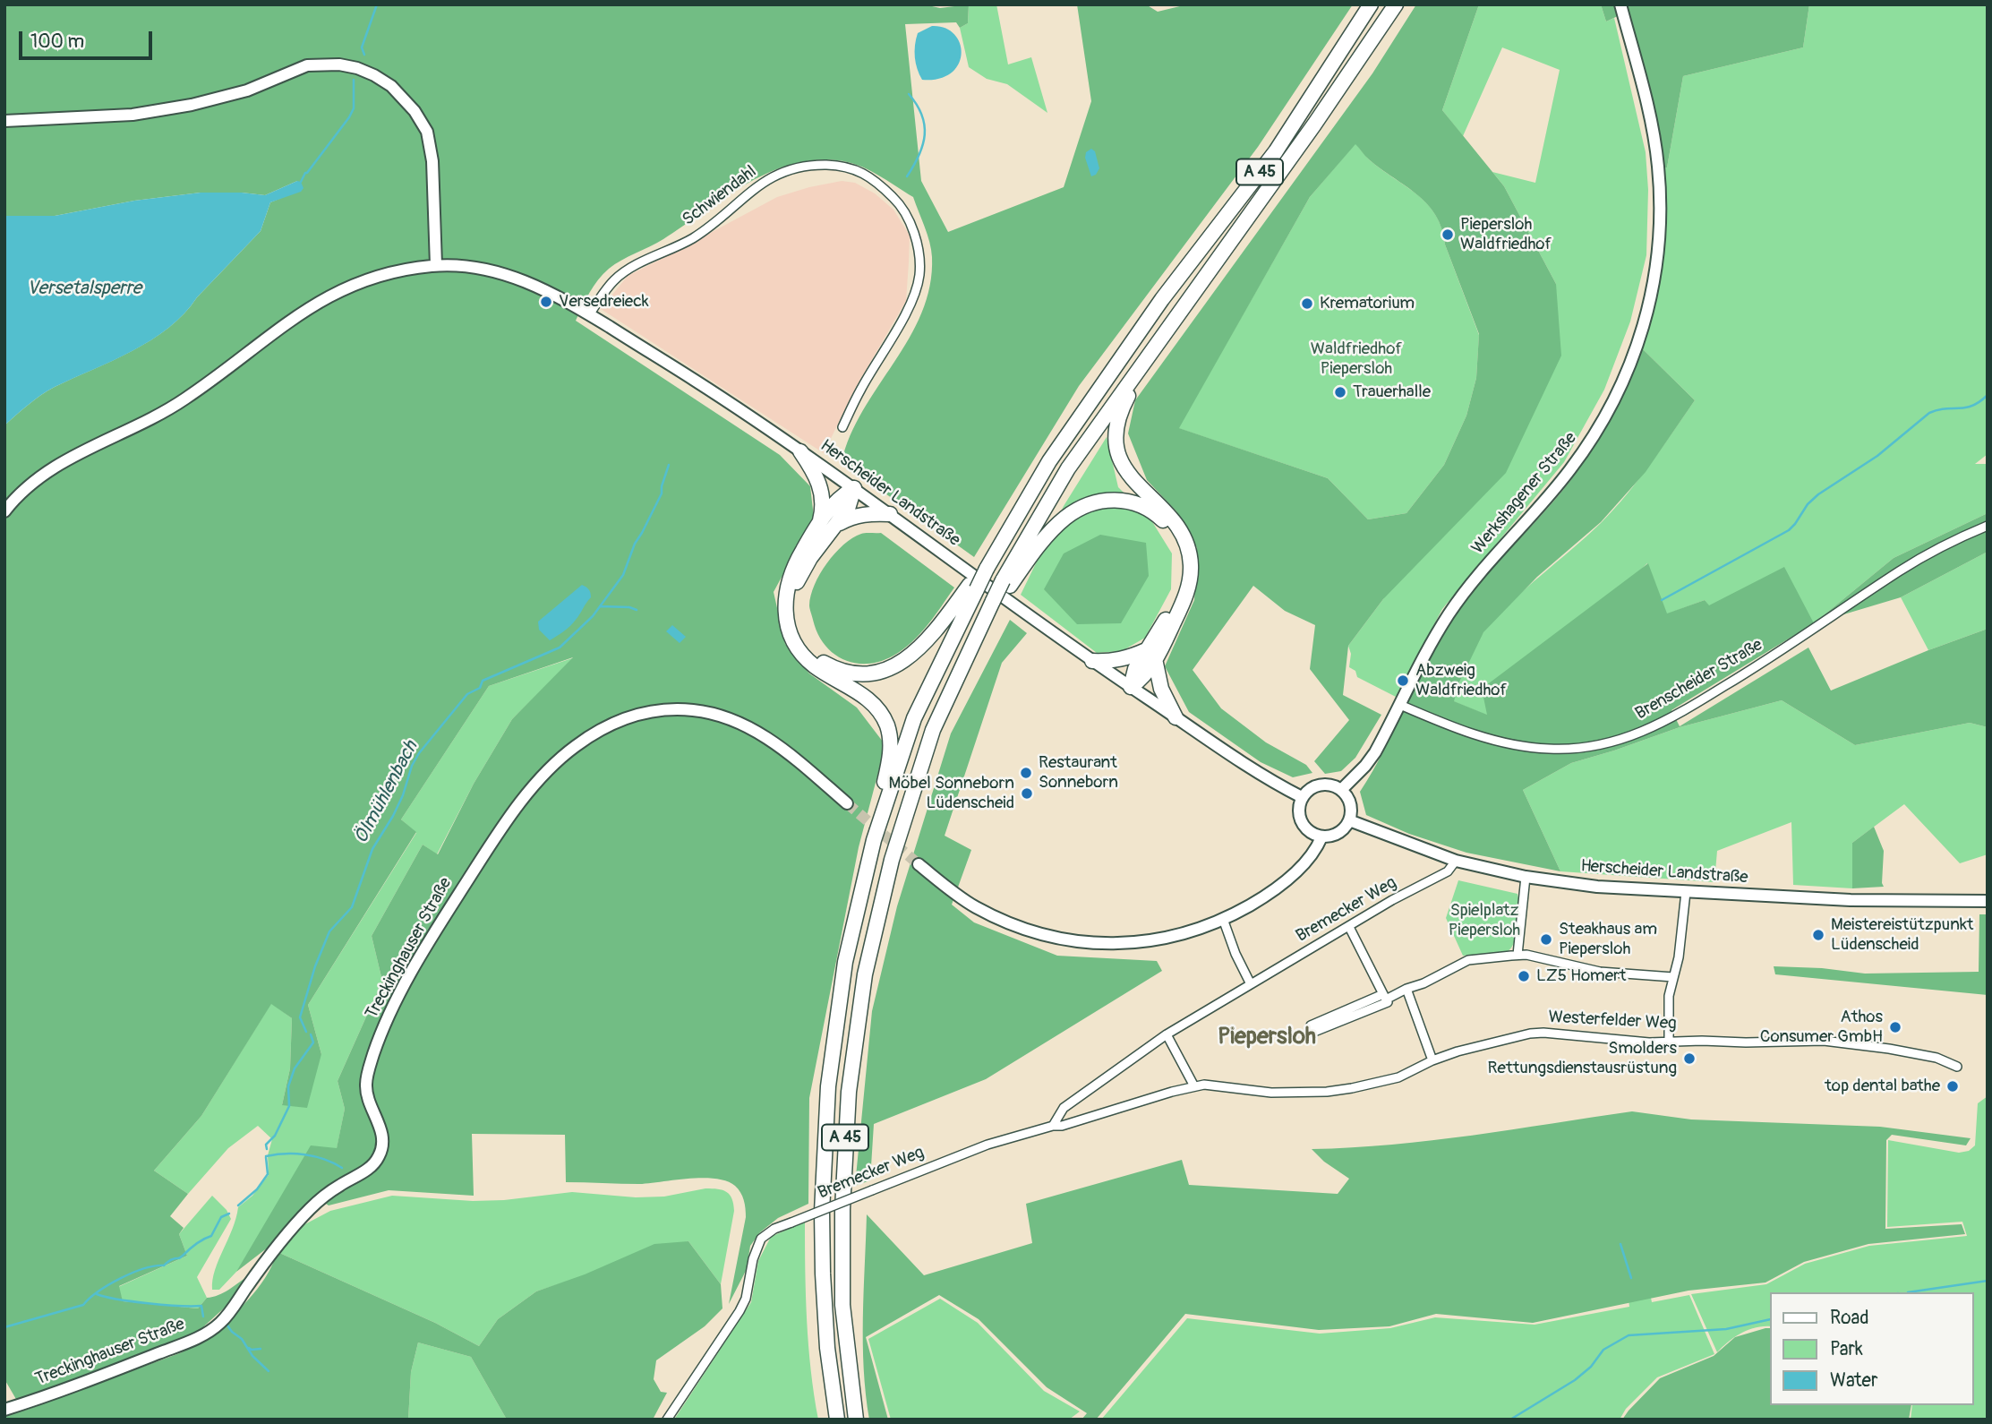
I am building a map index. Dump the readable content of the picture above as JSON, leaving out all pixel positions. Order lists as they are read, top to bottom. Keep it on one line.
{"streets":{"highway":["A 45"],"main road":["Herscheider Landstraße","Werkshagener Straße","Treckinghauser Straße"],"street":["Schwiendahl","Brenscheider Straße","Bremecker Weg","Westerfelder Weg"]},"crossings":[["Schwiendahl","Herscheider Landstraße"],["Herscheider Landstraße","Werkshagener Straße"],["Herscheider Landstraße","Bremecker Weg"],["Werkshagener Straße","Brenscheider Straße"],["Bremecker Weg","Westerfelder Weg"]],"districts":["Piepersloh"],"water":["Versetalsperre","Ölmühlenbach"],"parks":["Waldfriedhof Piepersloh","Spielplatz Piepersloh"],"places":["Piepersloh Waldfriedhof","Versedreieck","Krematorium","Trauerhalle","Abzweig Waldfriedhof","Restaurant Sonneborn","Möbel Sonneborn Lüdenscheid","Meistereistützpunkt Lüdenscheid","Steakhaus am Piepersloh","LZ5 Homert","Athos Consumer GmbH","Smolders Rettungsdienstausrüstung","top dental bathe"],"legend":["Road","Park","Water"],"scale_bar":"100 m"}
